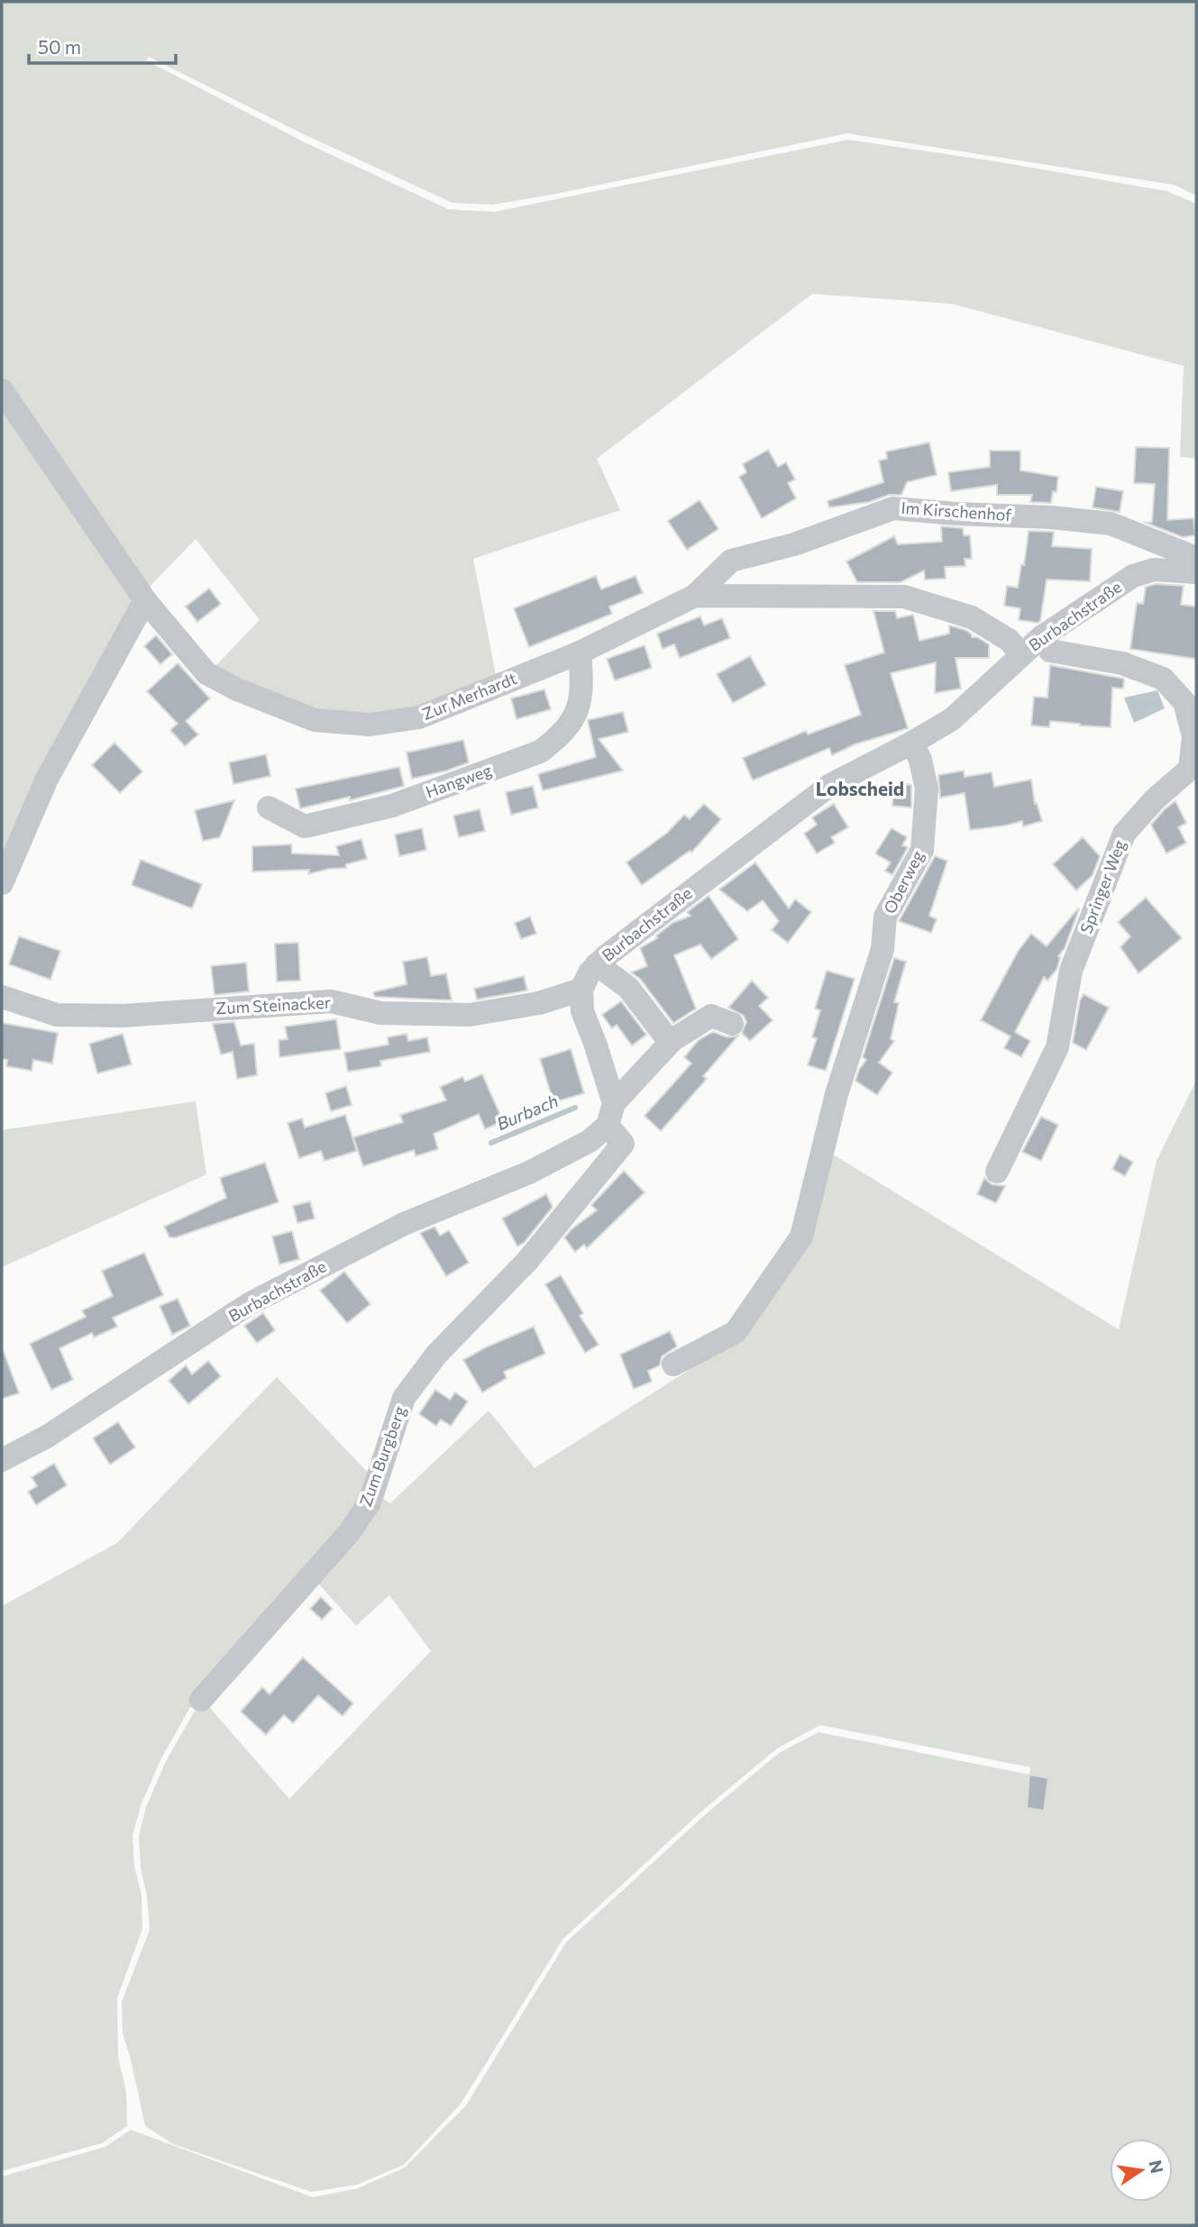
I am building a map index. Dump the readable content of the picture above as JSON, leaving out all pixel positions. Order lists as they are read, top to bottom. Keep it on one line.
{"streets":{"street":["Im Kirschenhof","Burbachstraße","Zur Merhardt","Hangweg","Oberweg","Springer Weg","Zum Steinacker","Zum Burgberg"]},"crossings":[["Im Kirschenhof","Zur Merhardt"],["Burbachstraße","Zur Merhardt"],["Burbachstraße","Oberweg"],["Burbachstraße","Springer Weg"],["Burbachstraße","Zum Steinacker"],["Burbachstraße","Zum Burgberg"],["Zur Merhardt","Hangweg"]],"districts":["Lobscheid"],"water":["Burbach"],"scale_bar":"50 m","north":"right"}
